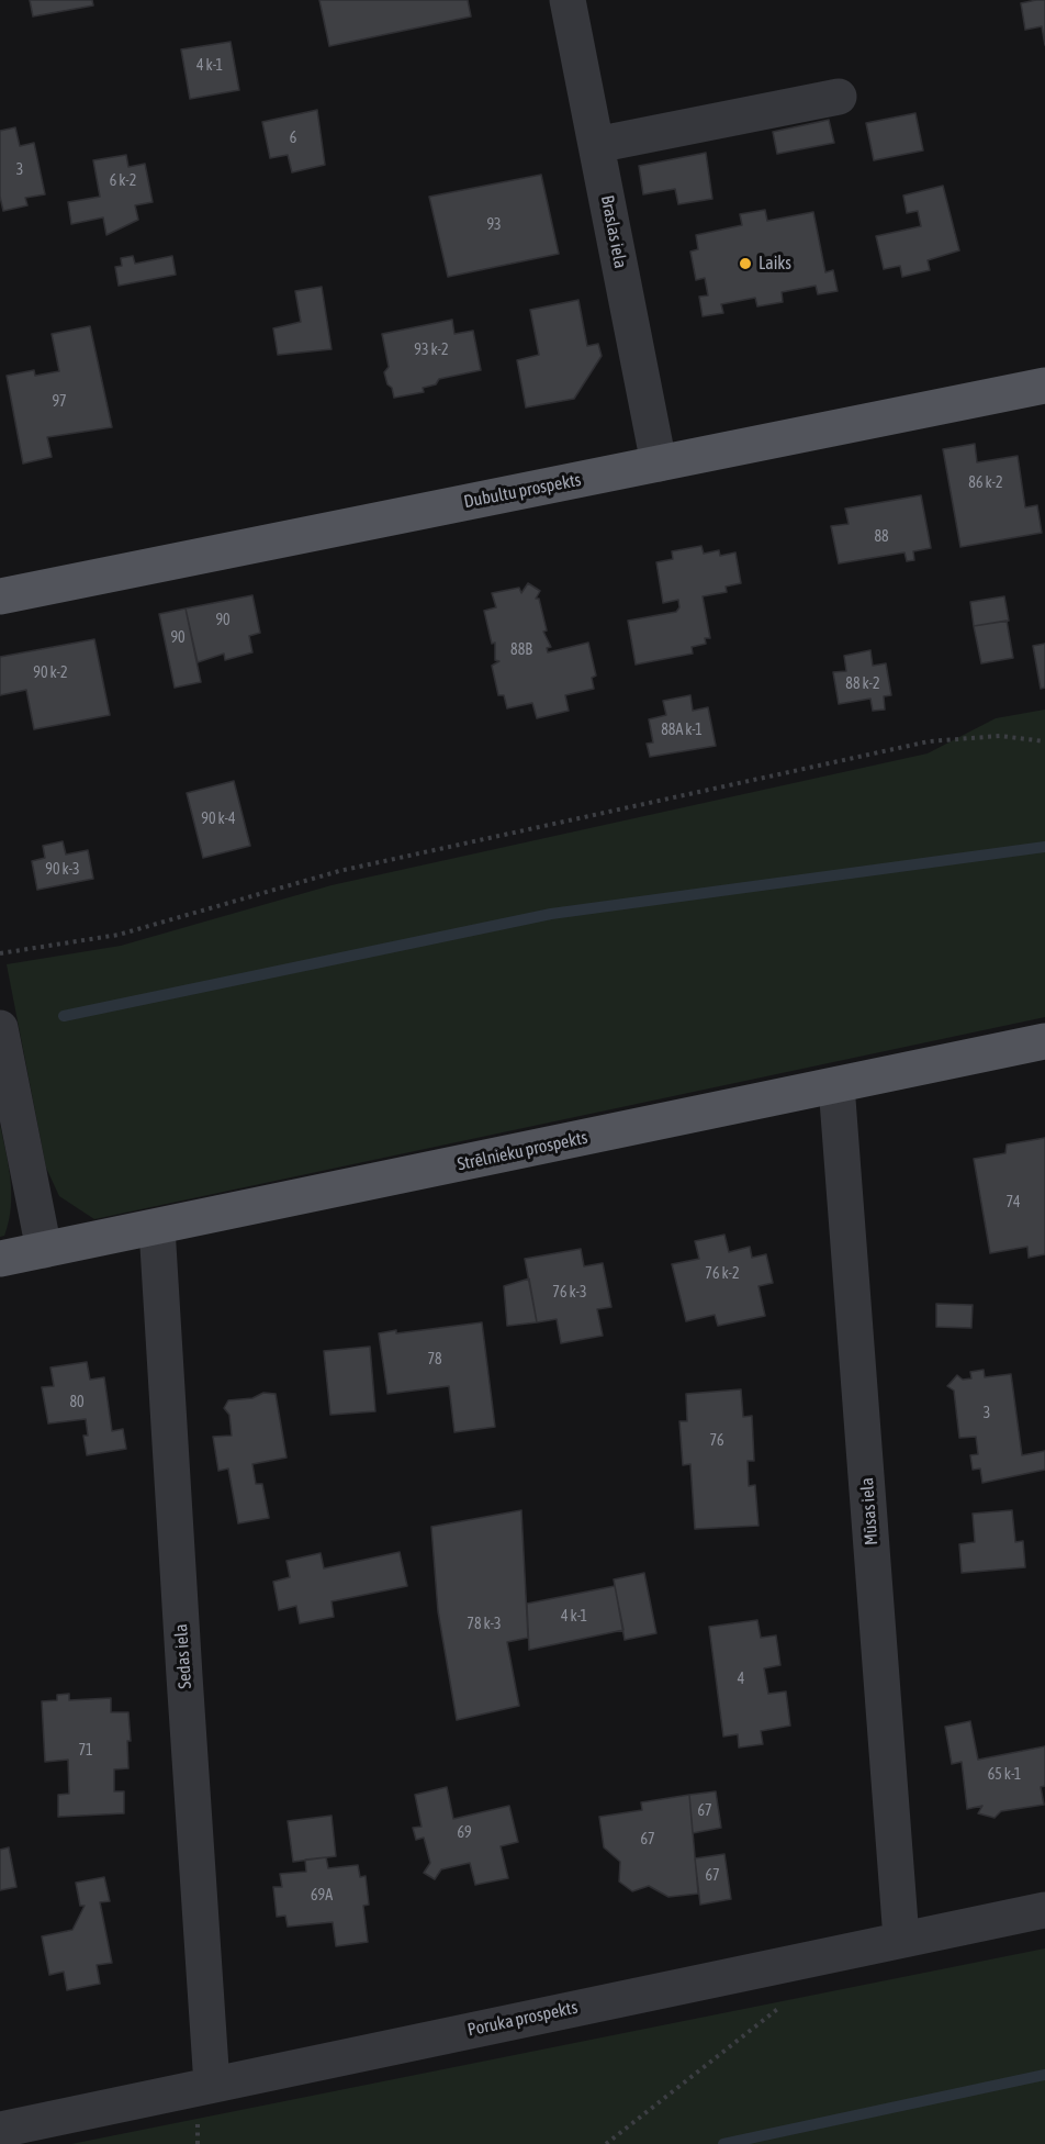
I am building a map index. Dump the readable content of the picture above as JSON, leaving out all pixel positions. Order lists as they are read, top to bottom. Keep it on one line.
{"streets":{"main road":["Dubultu prospekts","Strēlnieku prospekts"],"street":["Braslas iela","Mūsas iela","Sedas iela","Poruka prospekts"]},"crossings":[["Braslas iela","Dubultu prospekts"],["Strēlnieku prospekts","Mūsas iela"],["Strēlnieku prospekts","Sedas iela"],["Mūsas iela","Poruka prospekts"],["Sedas iela","Poruka prospekts"]],"places":["Laiks"],"house_numbers":["4 k-1","6","3","6 k-2","93","93 k-2","97","86 k-2","88","90","90","88B","90 k-2","88 k-2","88A k-1","90 k-4","90 k-3","74","76 k-2","76 k-3","78","80","3","76","4 k-1","78 k-3","4","71","65 k-1","67","69","67","67","69A"]}
